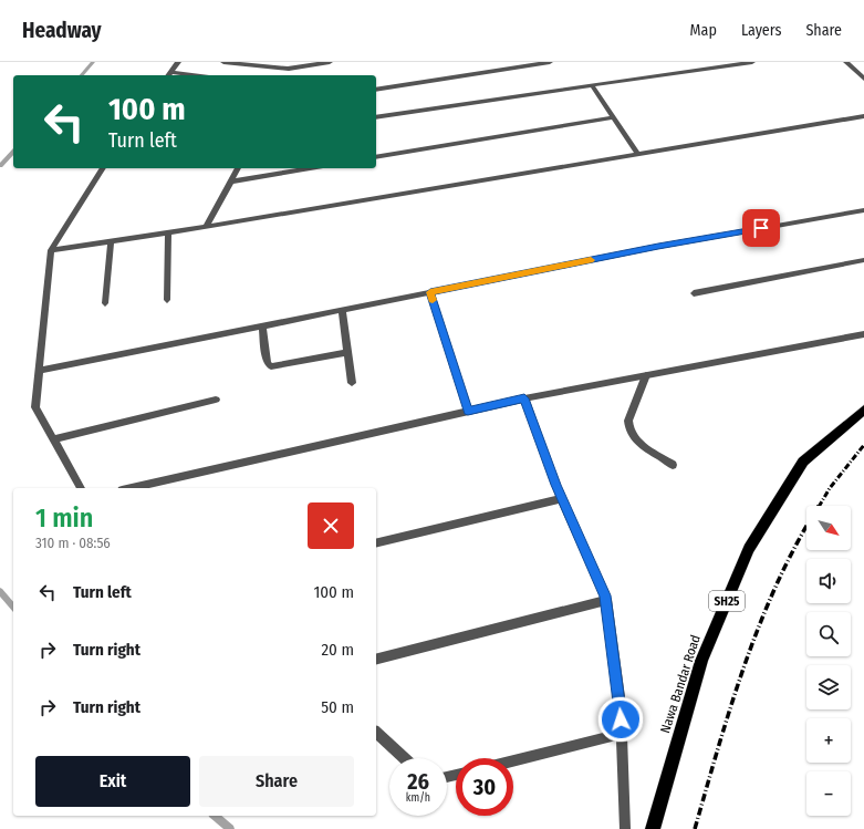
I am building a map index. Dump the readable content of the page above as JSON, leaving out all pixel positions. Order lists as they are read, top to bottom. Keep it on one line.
{"streets":{"main road":["SH25","Nawa Bandar Road"]},"north":"bottom right","page":{"header":"Headway","nav":["Map","Layers","Share"],"turn":["100 m","Turn left"],"heading":["1 min","310 m · 08:56"],"map_buttons":["+","−"],"list":[{"name":"Turn left","value":"100 m"},{"name":"Turn right","value":"20 m"},{"name":"Turn right","value":"50 m"}],"buttons":["Exit","Share"],"speed":"26 km/h","limit":"30"}}
